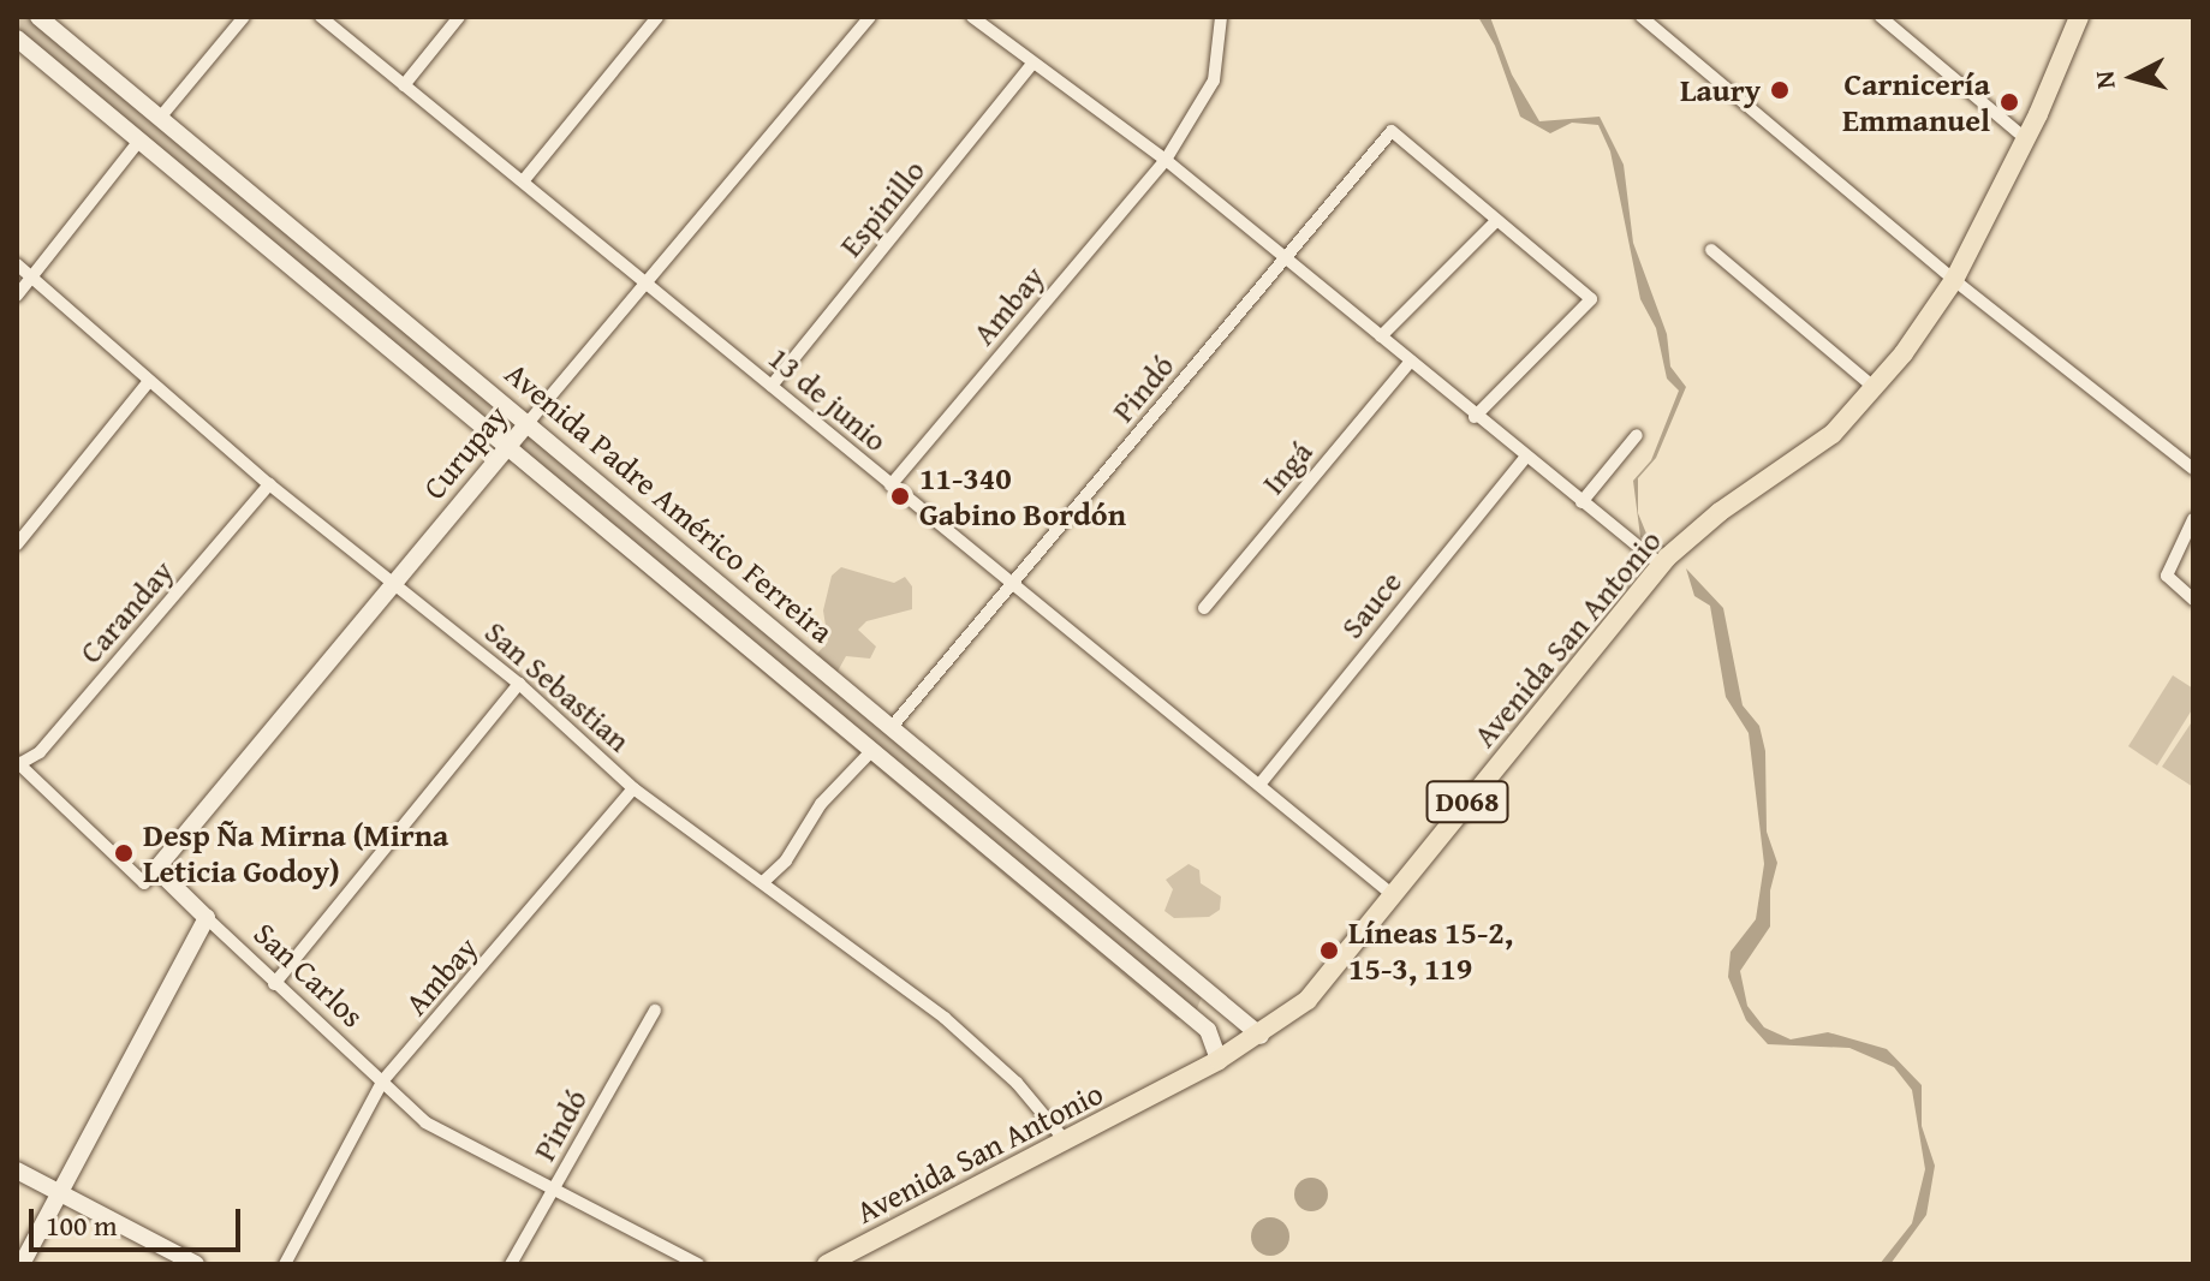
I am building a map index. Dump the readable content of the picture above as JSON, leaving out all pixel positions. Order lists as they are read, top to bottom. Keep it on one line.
{"streets":{"main road":["Avenida San Antonio","D068"],"street":["Espinillo","Ambay","Pindó","13 de junio","Curupay","Ingá","Avenida Padre Américo Ferreira","Sauce","Caranday","San Sebastian","San Carlos"]},"crossings":[["Espinillo","13 de junio"],["Ambay","13 de junio"],["Ambay","San Sebastian"],["Ambay","San Carlos"],["Pindó","13 de junio"],["Pindó","Avenida Padre Américo Ferreira"],["Pindó","San Carlos"],["13 de junio","Curupay"],["13 de junio","Sauce"],["13 de junio","Avenida San Antonio"],["Curupay","Avenida Padre Américo Ferreira"],["Curupay","San Sebastian"],["Curupay","San Carlos"],["Avenida Padre Américo Ferreira","Avenida San Antonio"],["Caranday","San Sebastian"],["Caranday","San Carlos"],["Avenida San Antonio","San Sebastian"]],"places":["Laury","Carnicería Emmanuel","11-340 Gabino Bordón","Desp Ña Mirna (Mirna Leticia Godoy)","Líneas 15-2, 15-3, 119"],"scale_bar":"100 m","north":"left"}
